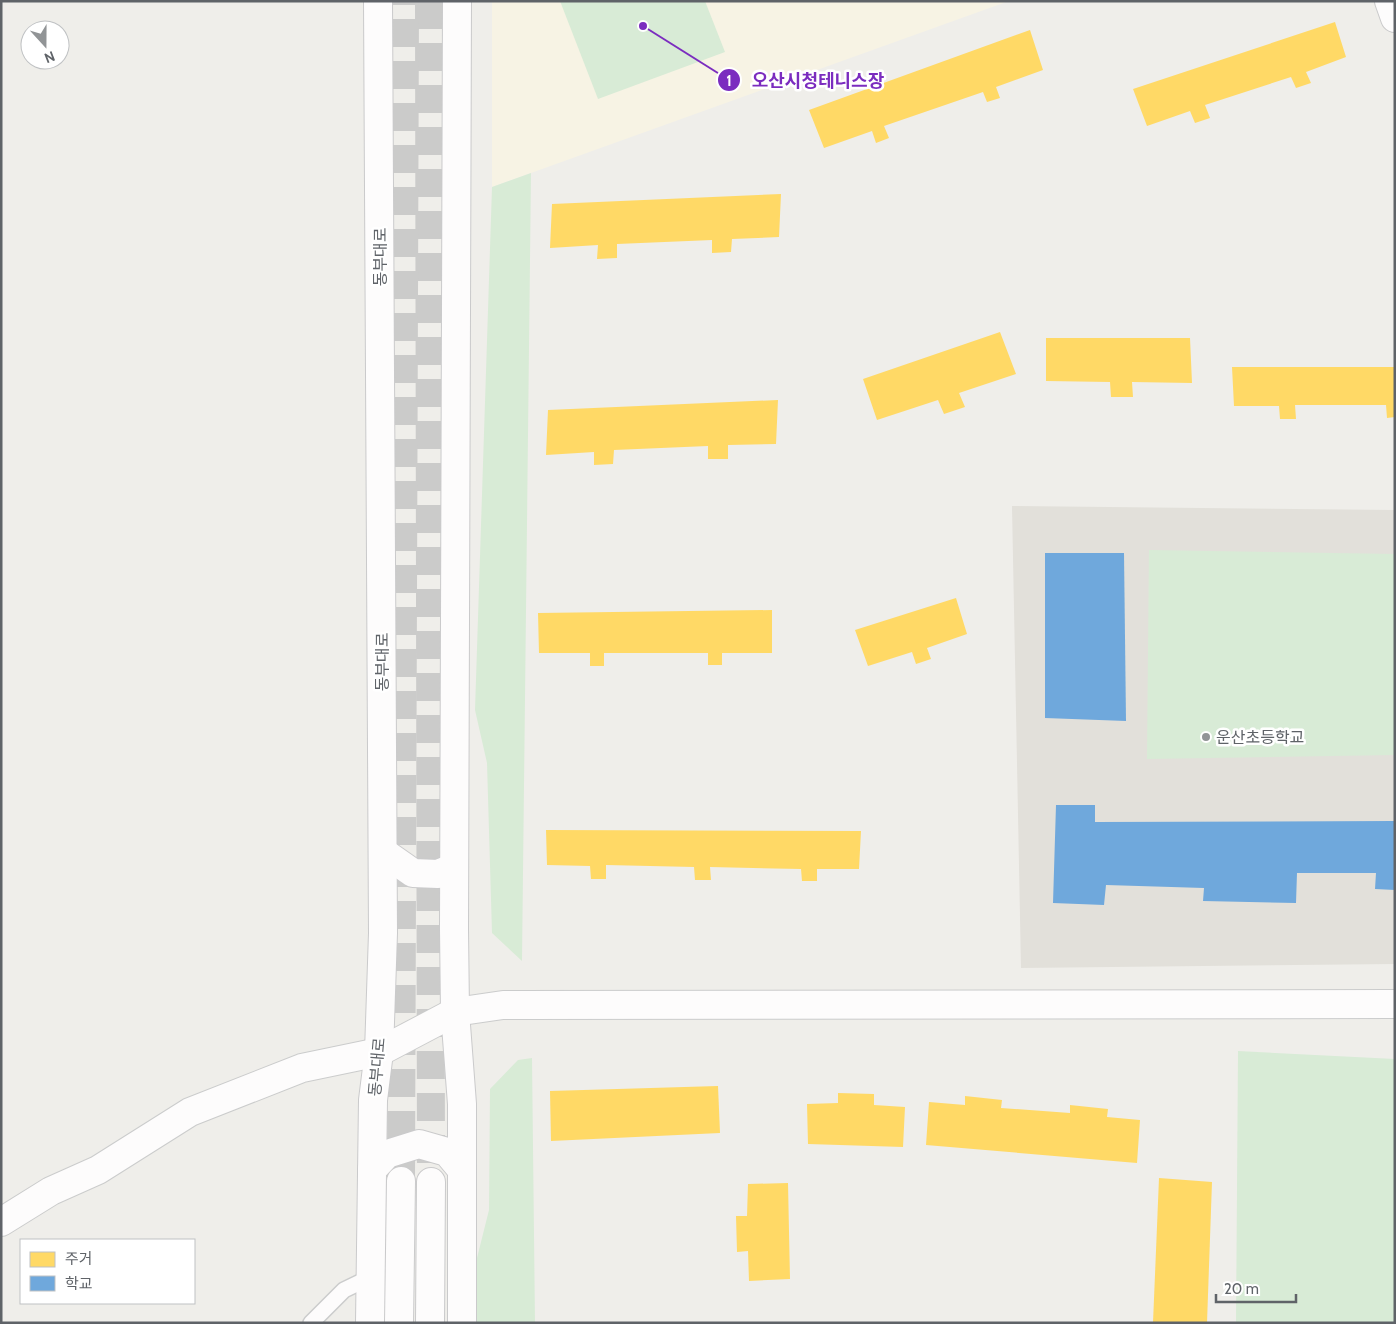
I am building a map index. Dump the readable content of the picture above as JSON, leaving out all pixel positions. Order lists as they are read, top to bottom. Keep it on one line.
{"streets":{"main road":["동부대로"]},"places":["오산시청테니스장","운산초등학교"],"legend":["주거","학교"],"scale_bar":"20 m","north":"bottom"}
